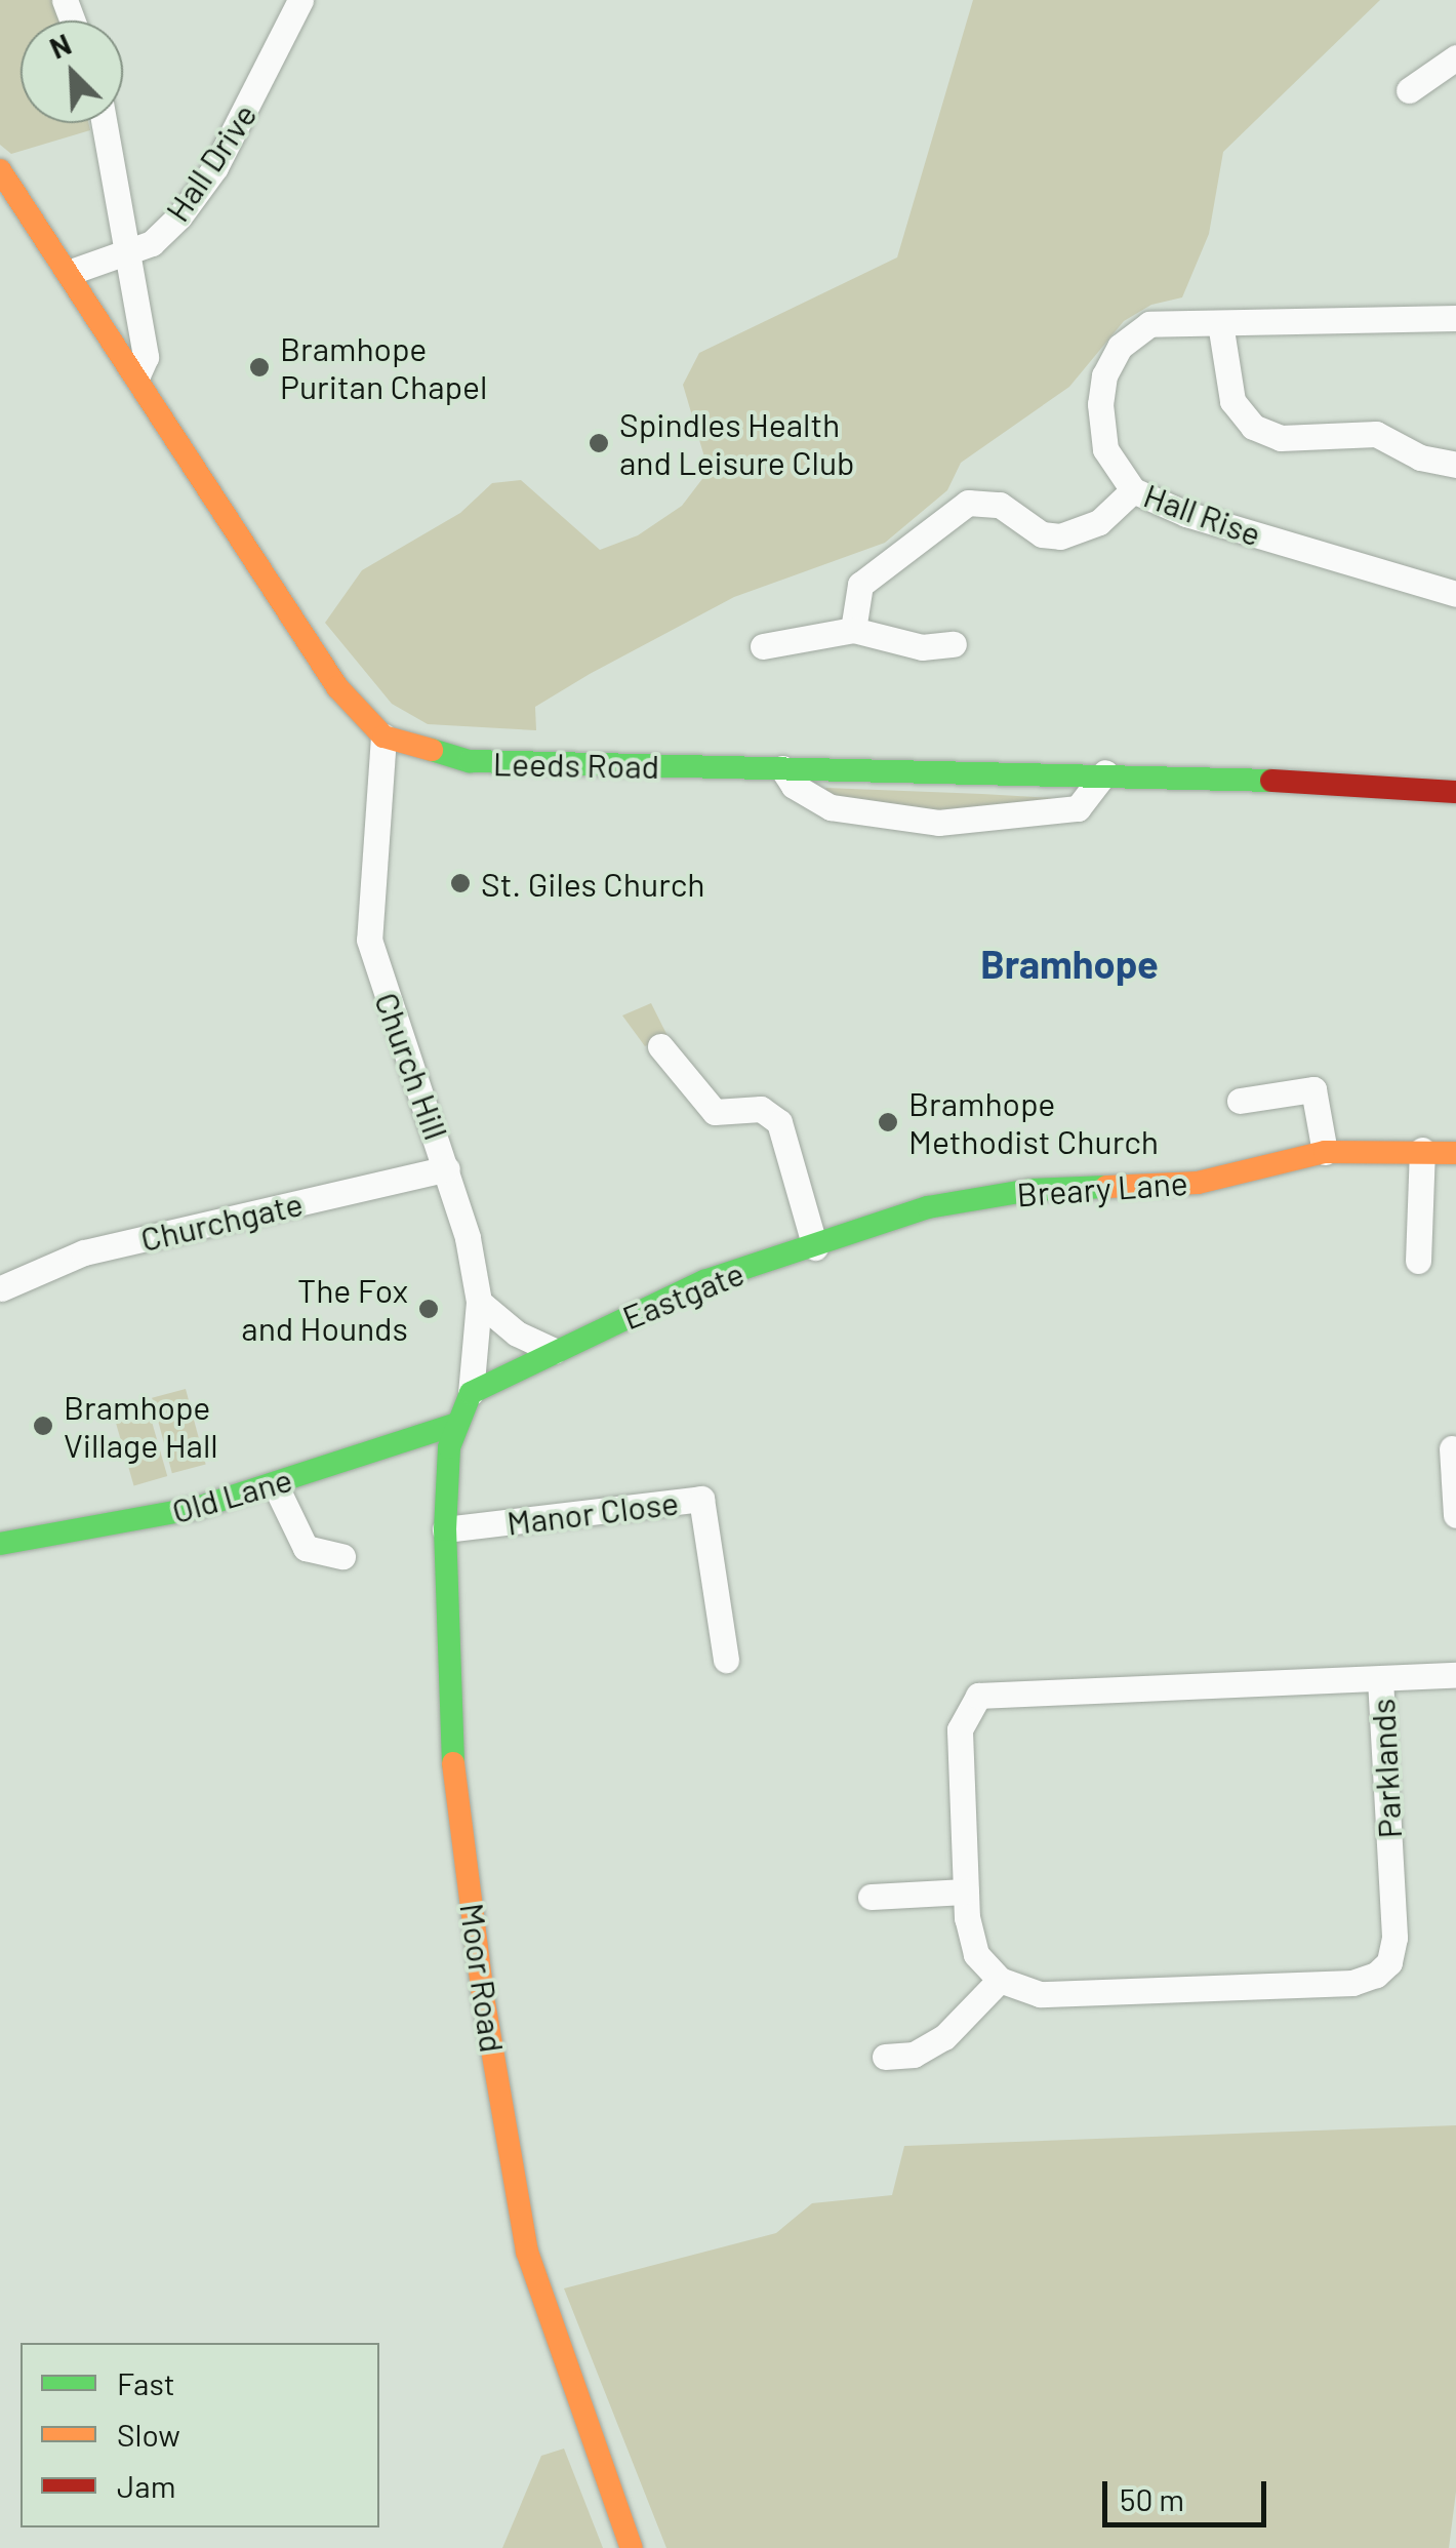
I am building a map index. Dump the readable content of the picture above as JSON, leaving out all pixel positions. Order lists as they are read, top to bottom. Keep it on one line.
{"streets":{"main road":["Leeds Road","Breary Lane","Eastgate","Old Lane","Moor Road"],"street":["Hall Drive","Hall Rise","Church Hill","Churchgate","Manor Close","Parklands"]},"crossings":[["Leeds Road","Church Hill"],["Church Hill","Churchgate"],["Church Hill","Eastgate"],["Church Hill","Moor Road"],["Breary Lane","Eastgate"],["Eastgate","Moor Road"],["Old Lane","Moor Road"],["Manor Close","Moor Road"]],"districts":["Bramhope"],"places":["Bramhope Puritan Chapel","Spindles Health and Leisure Club","St. Giles Church","Bramhope Methodist Church","The Fox and Hounds","Bramhope Village Hall"],"legend":["Fast","Slow","Jam"],"scale_bar":"50 m","north":"top left"}
